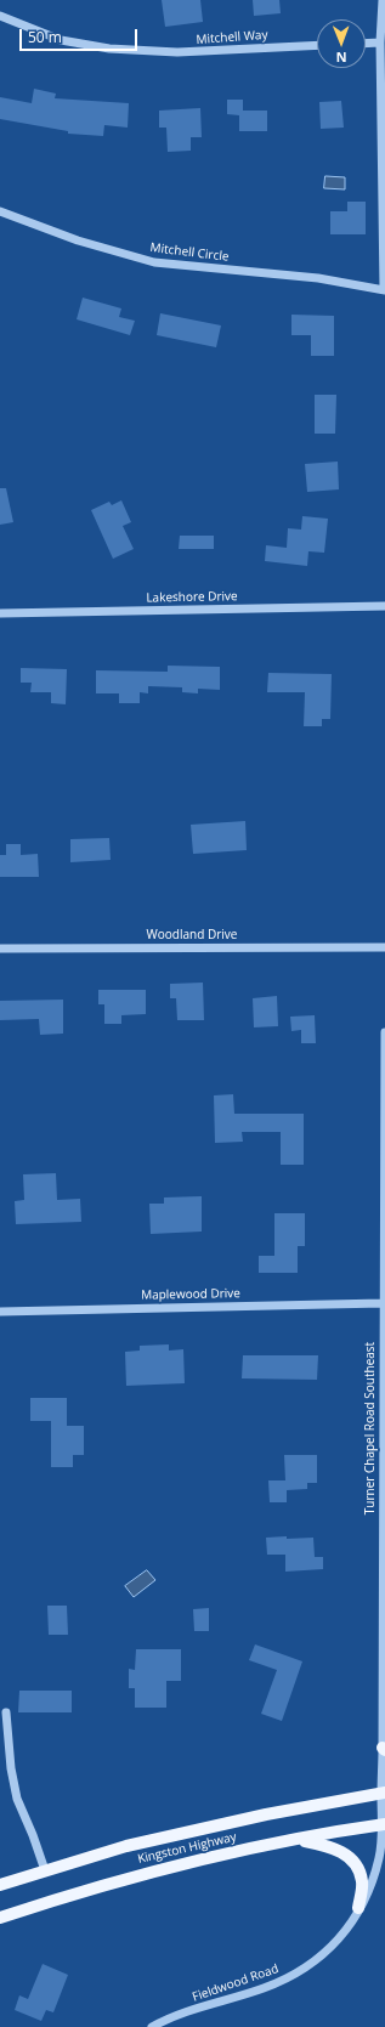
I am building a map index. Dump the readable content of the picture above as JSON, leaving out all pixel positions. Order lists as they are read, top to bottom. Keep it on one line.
{"streets":{"main road":["Kingston Highway"],"street":["Mitchell Way","Mitchell Circle","Lakeshore Drive","Woodland Drive","Maplewood Drive","Turner Chapel Road Southeast","Fieldwood Road"]},"crossings":[["Maplewood Drive","Turner Chapel Road Southeast"],["Turner Chapel Road Southeast","Kingston Highway"],["Turner Chapel Road Southeast","Fieldwood Road"],["Kingston Highway","Fieldwood Road"]],"scale_bar":"50 m","north":"bottom"}
